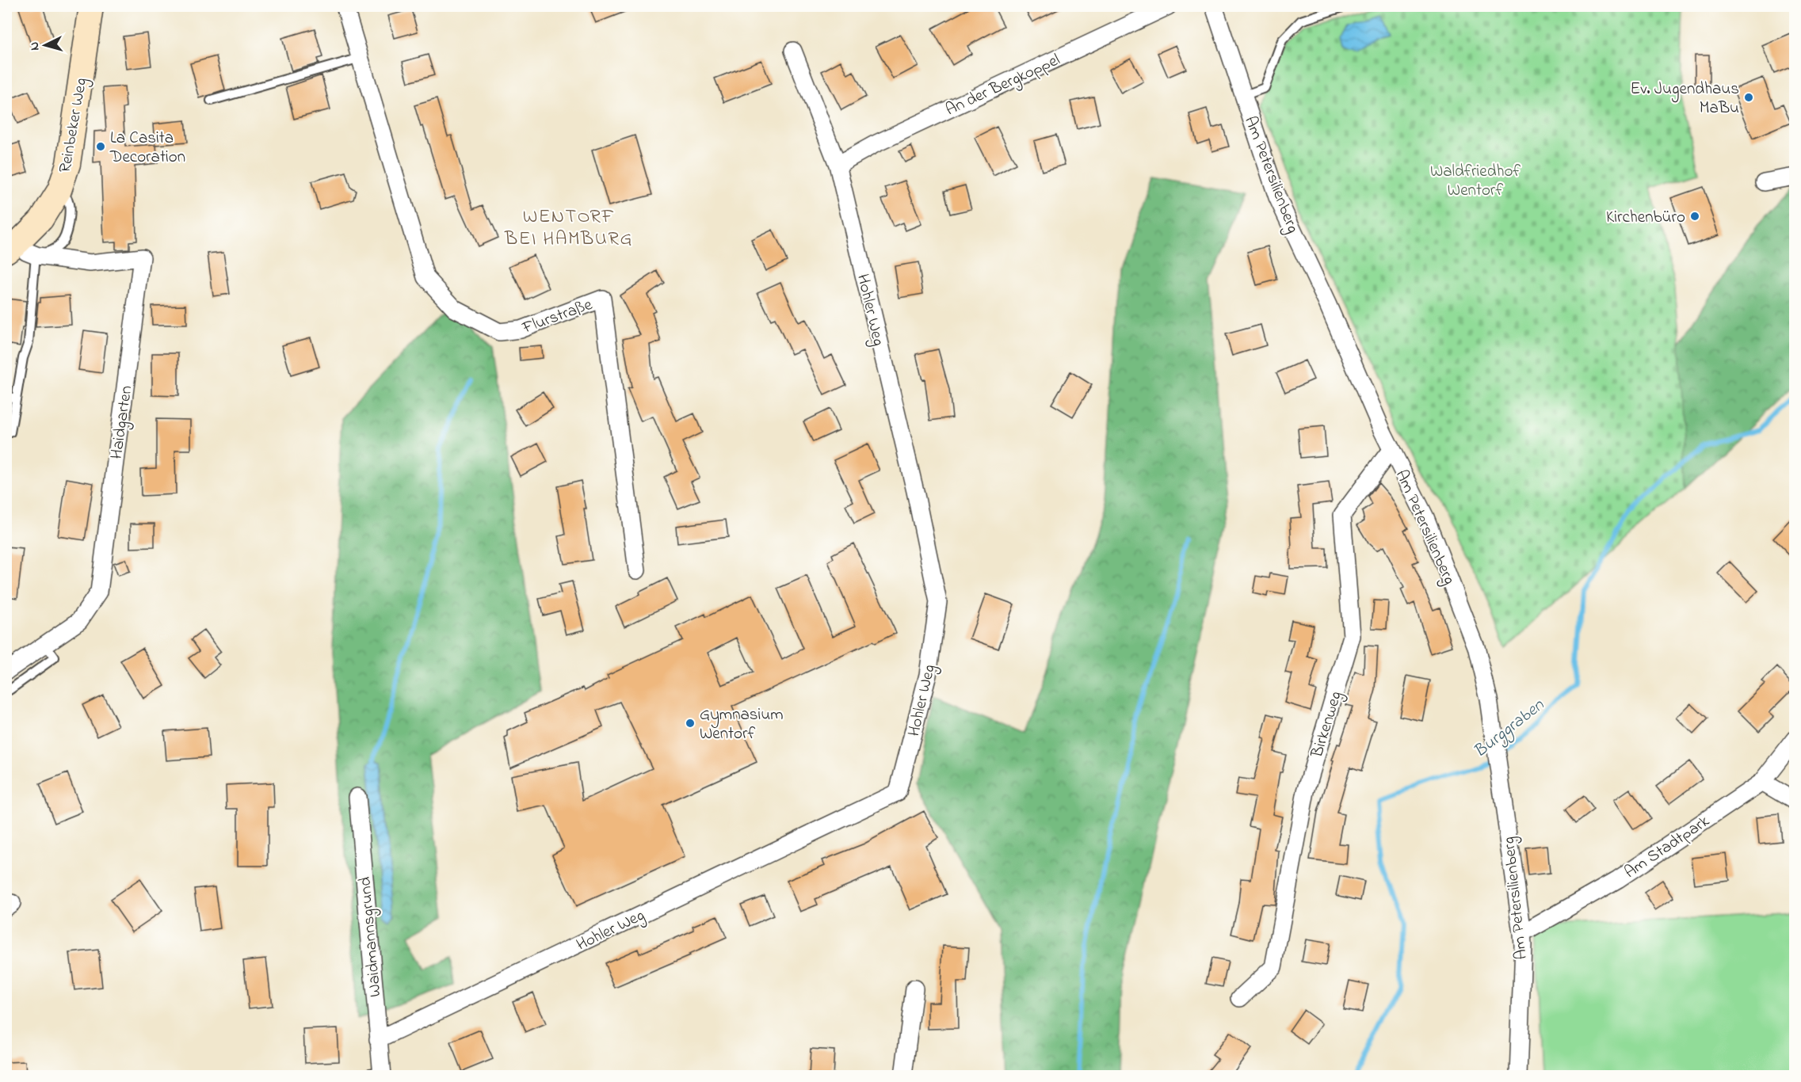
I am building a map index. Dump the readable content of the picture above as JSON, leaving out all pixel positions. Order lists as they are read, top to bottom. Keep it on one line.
{"streets":{"main road":["Reinbeker Weg"],"street":["An der Bergkoppel","Am Petersilienberg","Hohler Weg","Flurstraße","Haidgarten","Birkenweg","Am Stadtpark","Waidmannsgrund"]},"crossings":[["An der Bergkoppel","Hohler Weg"],["Reinbeker Weg","Haidgarten"],["Am Petersilienberg","Birkenweg"],["Am Petersilienberg","Am Stadtpark"],["Hohler Weg","Waidmannsgrund"]],"districts":["WENTORF BEI HAMBURG"],"water":["Burggraben"],"parks":["Waldfriedhof Wentorf"],"places":["Ev. Jugendhaus MaBu","La Casita Decoration","Kirchenbüro","Gymnasium Wentorf"],"north":"left"}
